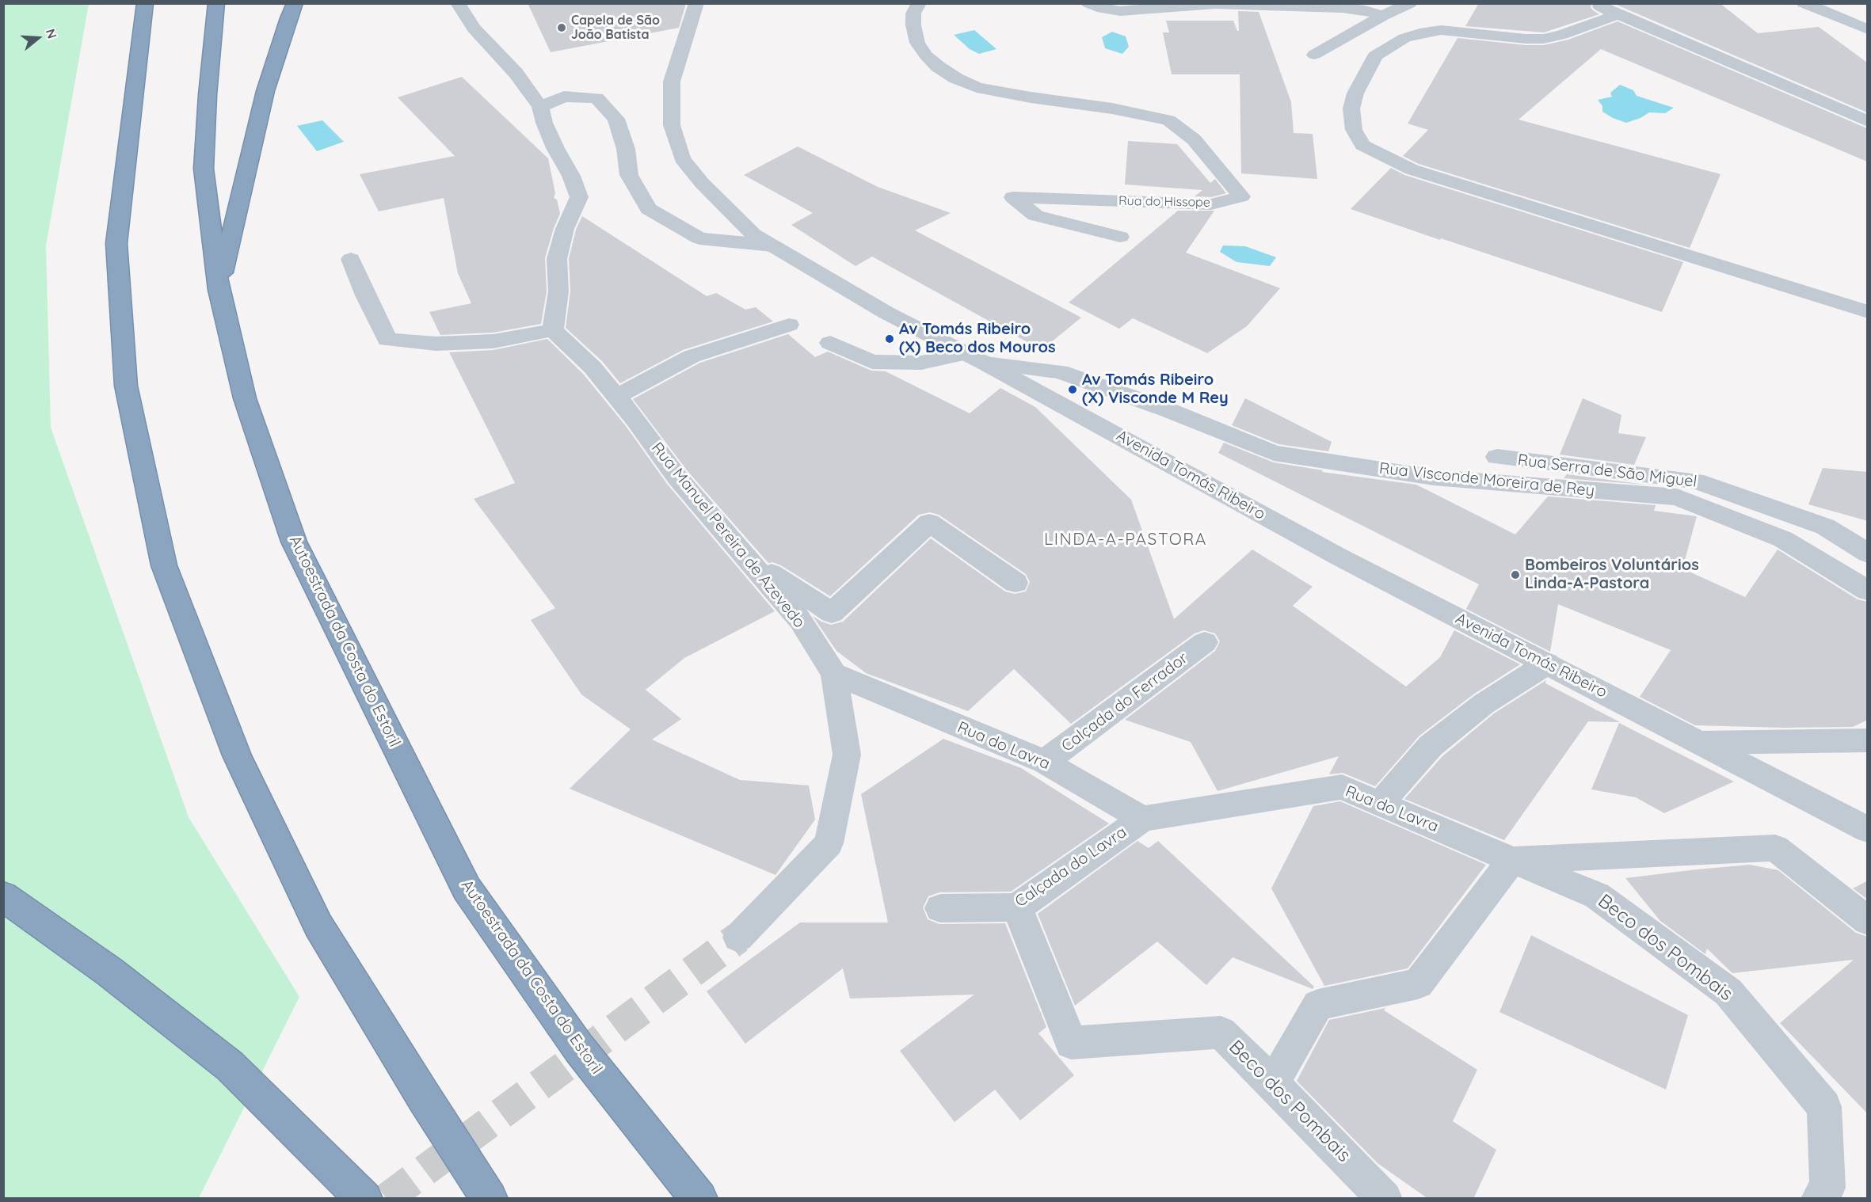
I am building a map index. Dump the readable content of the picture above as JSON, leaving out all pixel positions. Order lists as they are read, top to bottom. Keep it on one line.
{"streets":{"highway":["Autoestrada da Costa do Estoril"],"street":["Rua do Hissope","Rua Serra de São Miguel","Avenida Tomás Ribeiro","Rua Visconde Moreira de Rey","Rua Manuel Pereira de Azevedo","Calçada do Ferrador","Rua do Lavra","Calçada do Lavra","Beco dos Pombais"]},"crossings":[["Avenida Tomás Ribeiro","Rua Visconde Moreira de Rey"],["Rua Manuel Pereira de Azevedo","Rua do Lavra"],["Calçada do Ferrador","Rua do Lavra"],["Rua do Lavra","Calçada do Lavra"],["Rua do Lavra","Beco dos Pombais"],["Calçada do Lavra","Beco dos Pombais"]],"districts":["LINDA-A-PASTORA"],"places":["Capela de São João Batista","Av Tomás Ribeiro (X) Beco dos Mouros","Av Tomás Ribeiro (X) Visconde M Rey","Bombeiros Voluntários Linda-A-Pastora"],"north":"right"}
